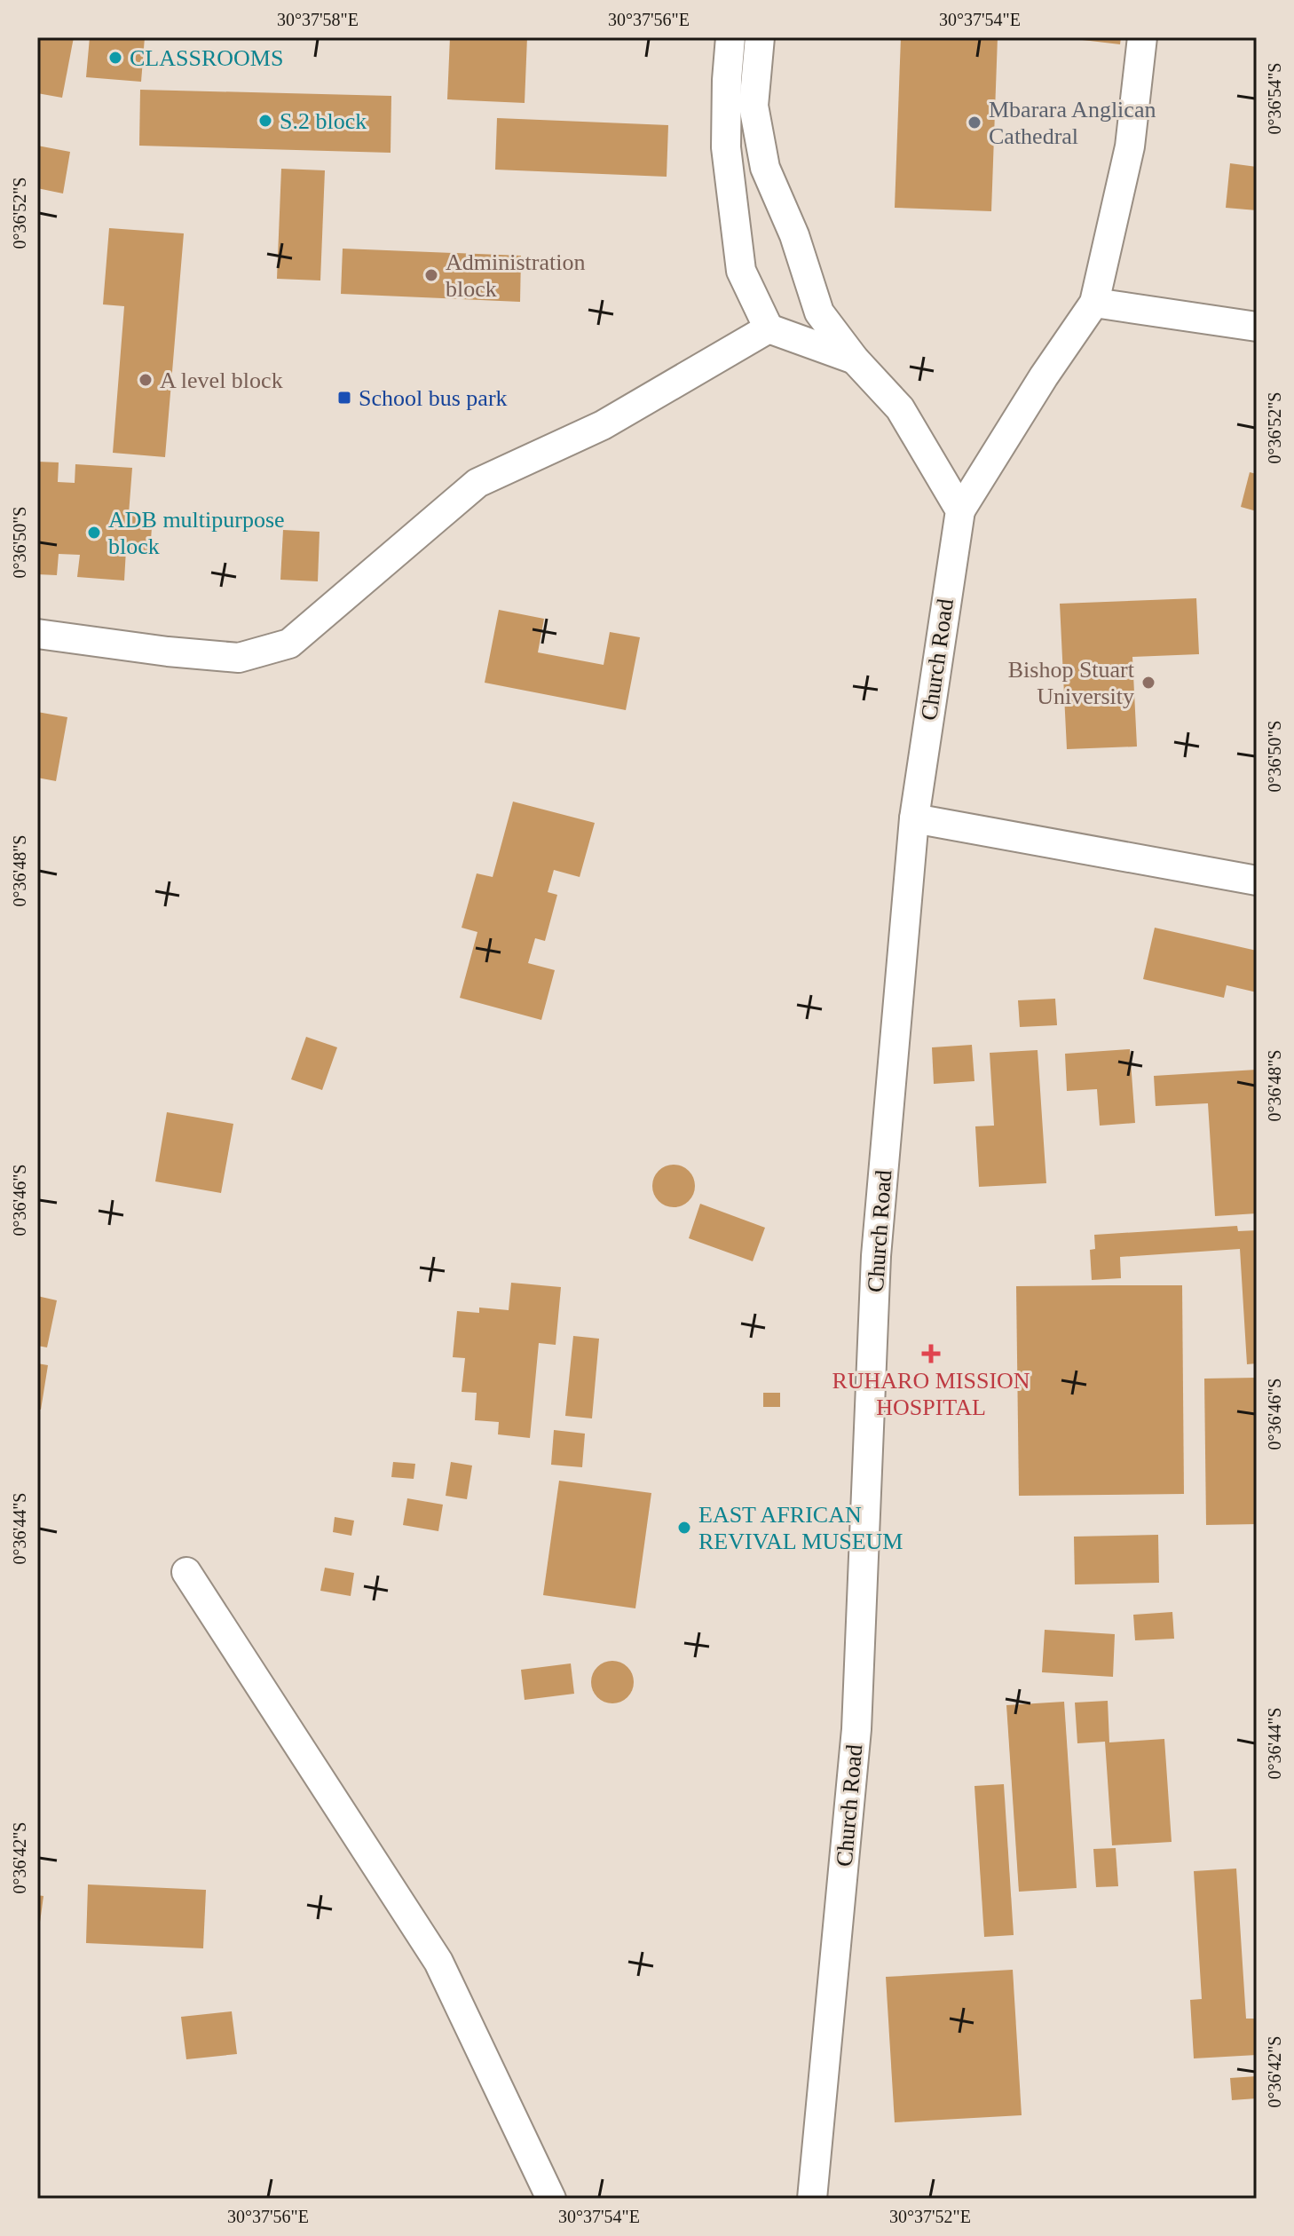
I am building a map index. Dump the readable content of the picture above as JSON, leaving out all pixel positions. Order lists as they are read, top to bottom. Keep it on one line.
{"streets":{"street":["Church Road"]},"places":{"other":["CLASSROOMS","S.2 block","Mbarara Anglican Cathedral","Administration block","A level block","ADB multipurpose block","Bishop Stuart University","EAST AFRICAN REVIVAL MUSEUM"],"transit":["School bus park"],"health":["RUHARO MISSION HOSPITAL"]},"coordinates":["30°37'58\"E","30°37'56\"E","30°37'54\"E","0°36'54\"S","0°36'52\"S","0°36'50\"S","0°36'48\"S","0°36'46\"S","0°36'44\"S","0°36'42\"S","30°37'52\"E"]}
